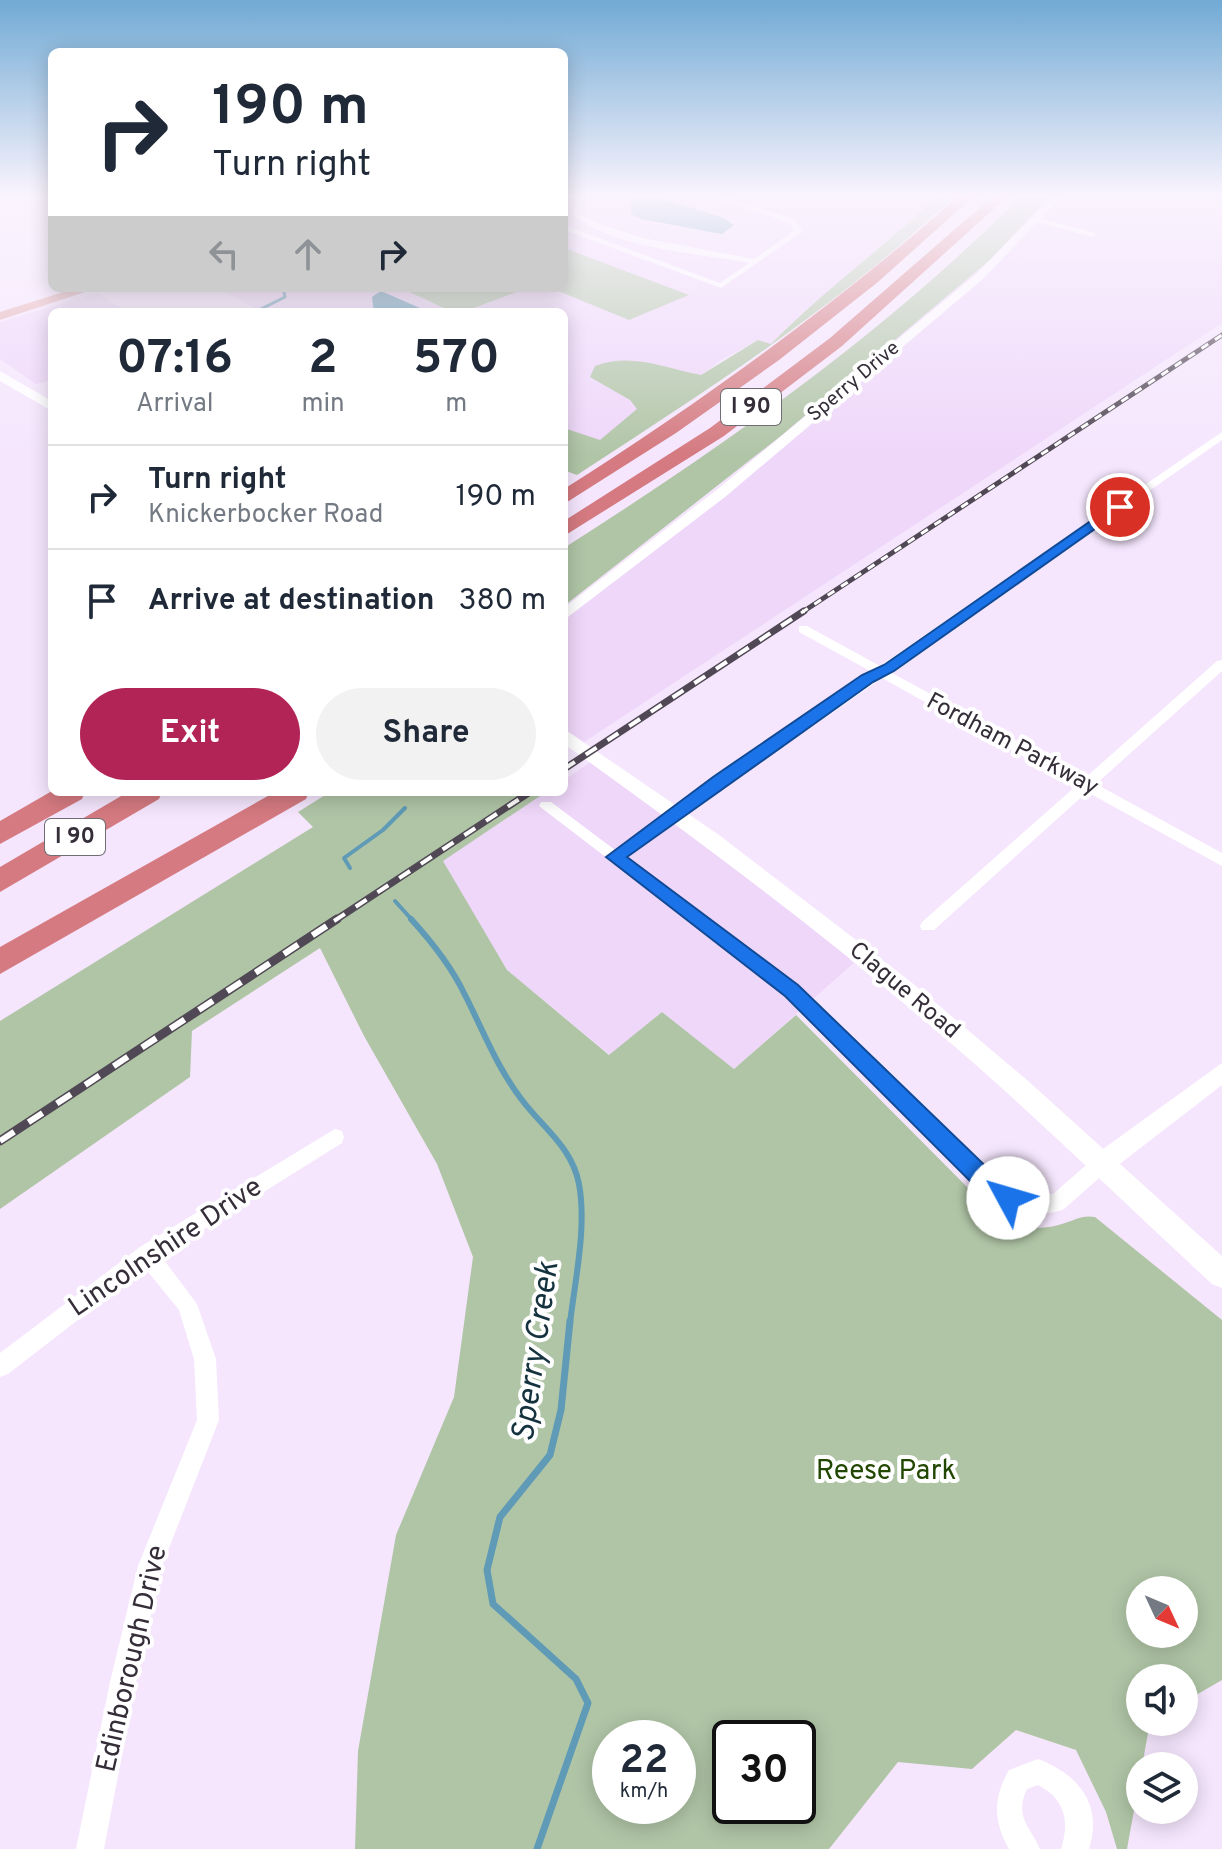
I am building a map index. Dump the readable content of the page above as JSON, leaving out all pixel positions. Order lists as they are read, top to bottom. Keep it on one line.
{"streets":{"highway":["I 90"],"main road":["Clague Road"],"street":["Sperry Drive","Fordham Parkway","Lincolnshire Drive","Edinborough Drive"]},"crossings":[["Lincolnshire Drive","Edinborough Drive"]],"water":["Sperry Creek"],"parks":["Reese Park"],"north":"bottom right","page":{"turn":["190 m","Turn right"],"eta":["07:16","Arrival","2","min","570","m"],"list":[{"name":"Turn right","note":"Knickerbocker Road","value":"190 m"},{"name":"Arrive at destination","value":"380 m"}],"buttons":["Exit","Share"],"speed":"22 km/h","limit":"30"}}
